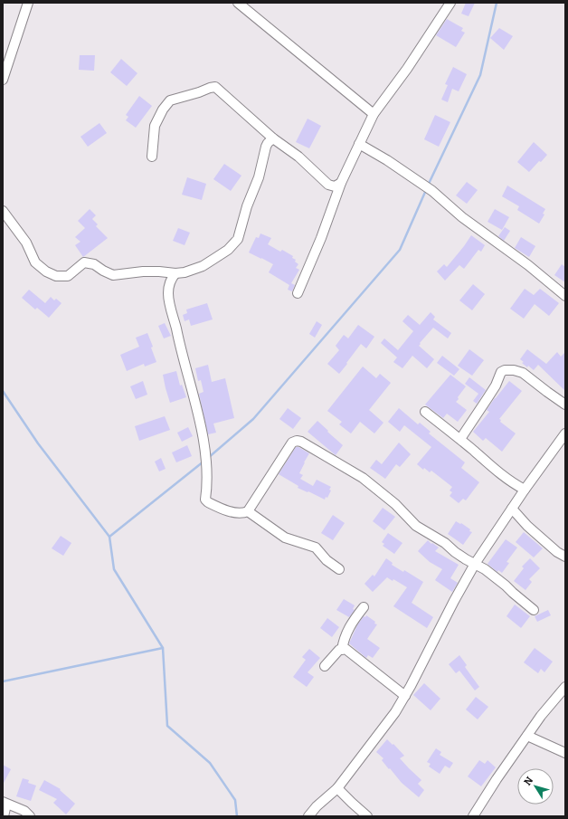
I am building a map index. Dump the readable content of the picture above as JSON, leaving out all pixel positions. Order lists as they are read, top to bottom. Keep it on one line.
{"north":"top left"}
